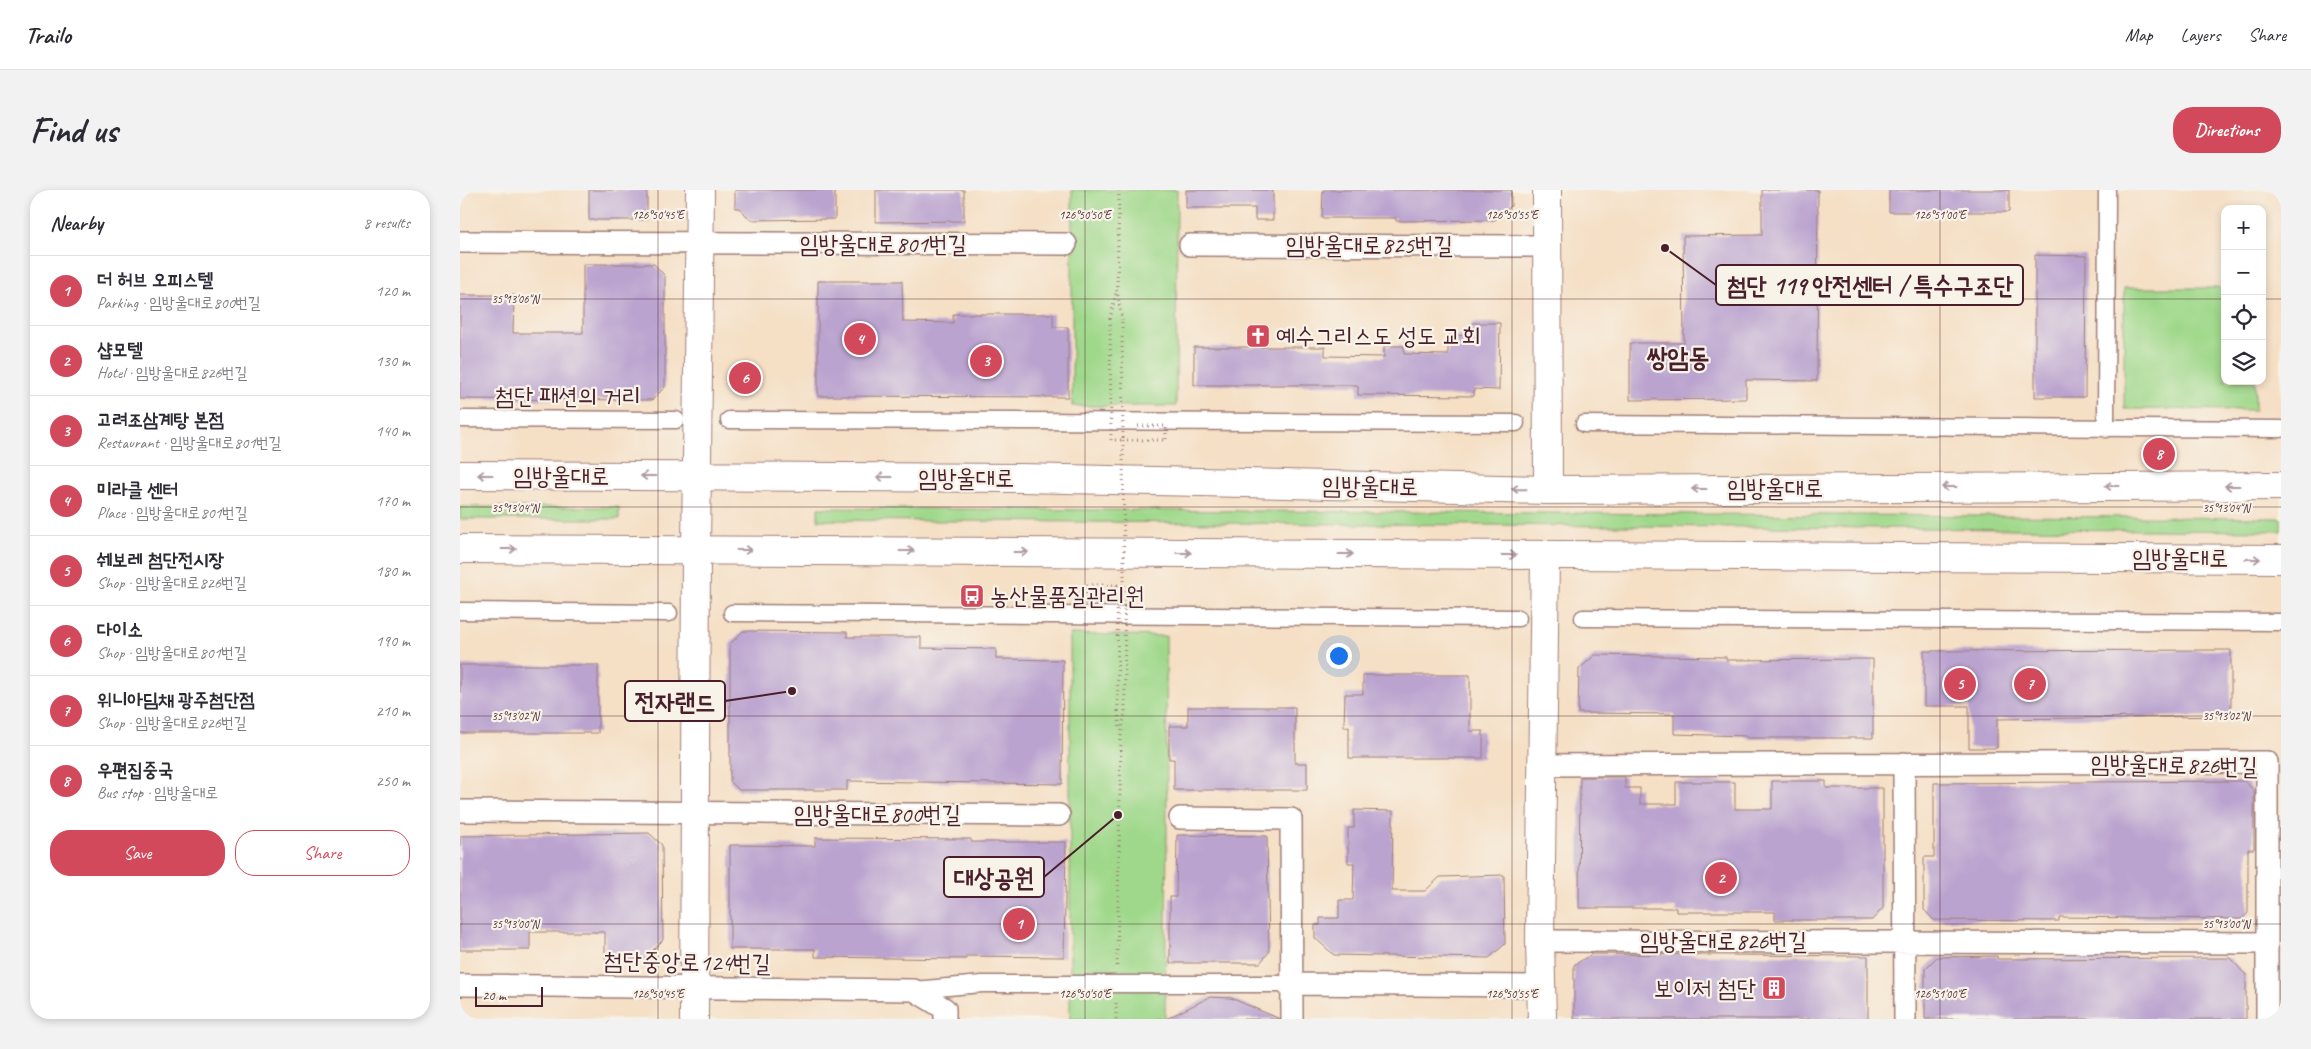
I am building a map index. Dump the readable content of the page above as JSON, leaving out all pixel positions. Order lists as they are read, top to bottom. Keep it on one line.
{"streets":{"main road":["임방울대로"],"street":["임방울대로801번길","임방울대로825번길","첨단 패션의 거리","임방울대로826번길","임방울대로800번길","첨단중앙로124번길"]},"districts":["쌍암동"],"places":{"other":["첨단 119 안전센터 / 특수구조단","전자랜드","대상공원"],"church":["예수그리스도 성도 교회"],"bus stop":["농산물품질관리원"],"building":["보이저 첨단"]},"scale_bar":"20 m","page":{"header":"Trailo","nav":["Map","Layers","Share"],"buttons":["Directions",["Save","Share"]],"title":"Find us","heading":["Nearby","8 results"],"map_buttons":["+","−"],"list":[{"mark":"1","name":"더 허브 오피스텔","note":"Parking · 임방울대로800번길","value":"120 m"},{"mark":"2","name":"샵모텔","note":"Hotel · 임방울대로826번길","value":"130 m"},{"mark":"3","name":"고려조삼계탕 본점","note":"Restaurant · 임방울대로801번길","value":"140 m"},{"mark":"4","name":"미라클 센터","note":"Place · 임방울대로801번길","value":"170 m"},{"mark":"5","name":"쉐보레 첨단전시장","note":"Shop · 임방울대로826번길","value":"180 m"},{"mark":"6","name":"다이소","note":"Shop · 임방울대로801번길","value":"190 m"},{"mark":"7","name":"위니아딤채 광주첨단점","note":"Shop · 임방울대로826번길","value":"210 m"},{"mark":"8","name":"우편집중국","note":"Bus stop · 임방울대로","value":"250 m"}],"pins":["4","3","6","8","5","7","2","1"],"scale":"20 m"},"coordinates":["126°50'45\"E","126°50'50\"E","126°50'55\"E","126°51'00\"E","35°13'06\"N","35°13'04\"N","35°13'02\"N","35°13'00\"N"]}
